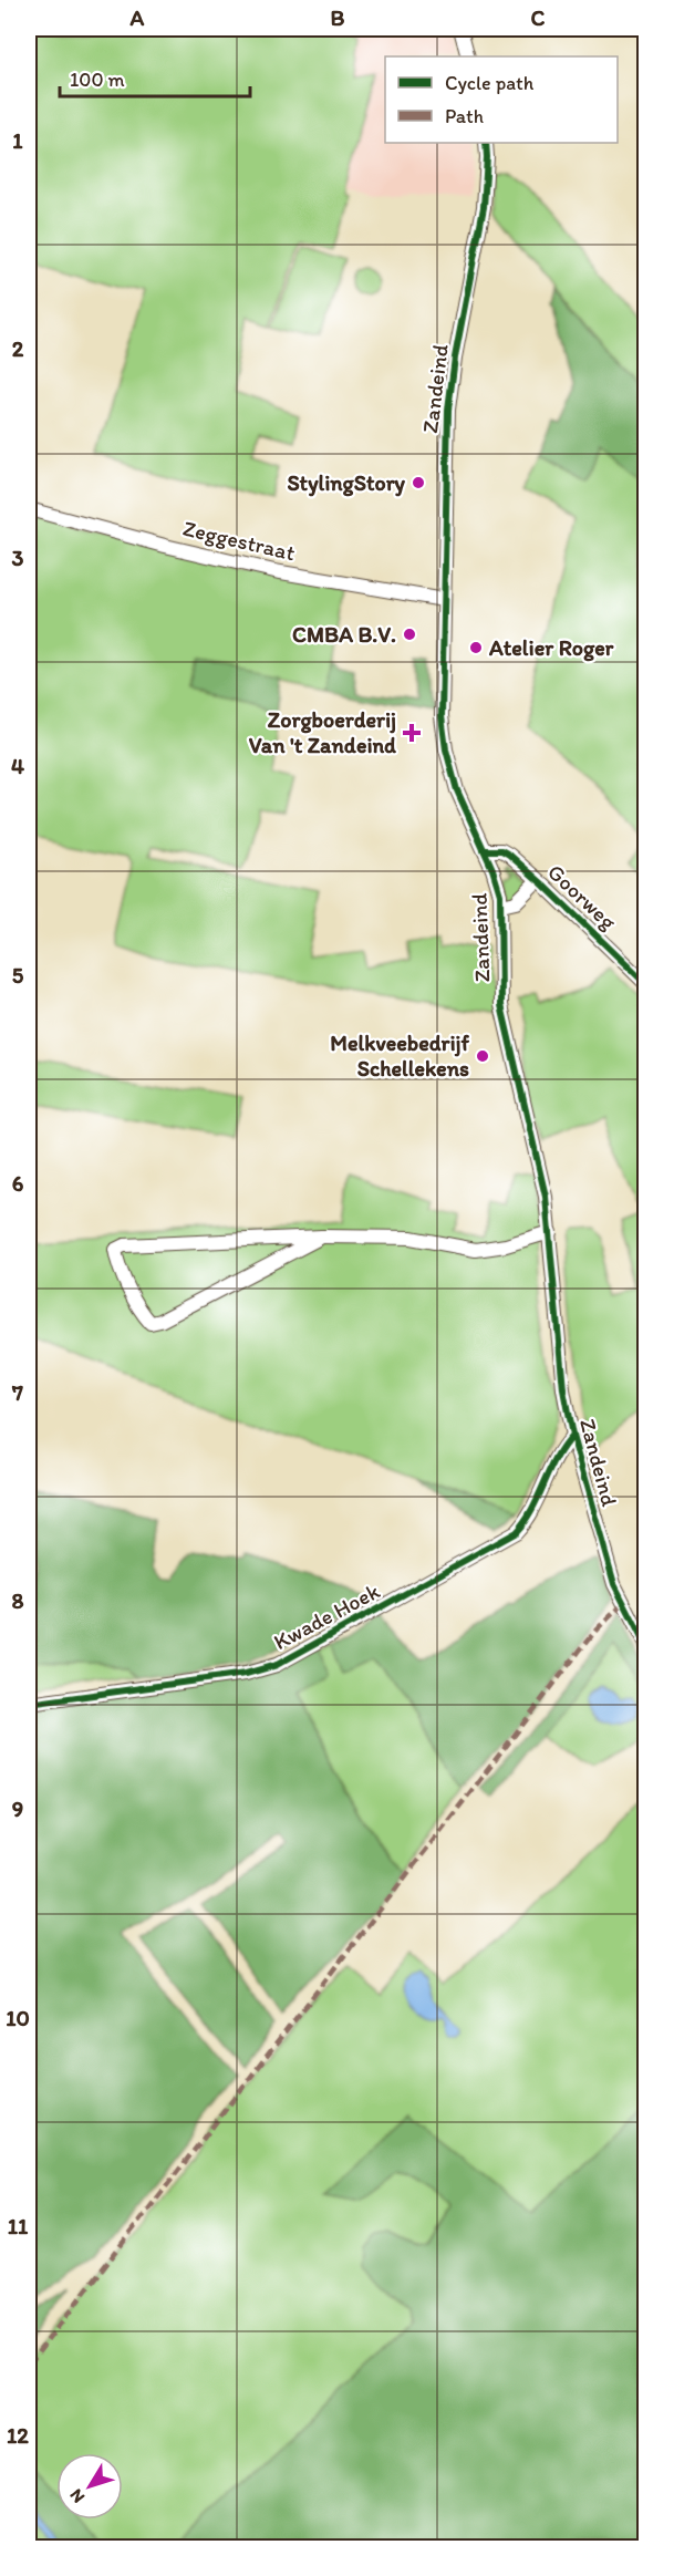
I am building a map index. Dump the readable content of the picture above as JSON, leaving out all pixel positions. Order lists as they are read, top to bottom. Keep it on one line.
{"streets":{"street":["Zandeind","Zeggestraat","Goorweg","Kwade Hoek"]},"crossings":[["Zandeind","Zeggestraat"],["Zandeind","Goorweg"],["Zandeind","Kwade Hoek"]],"places":{"other":["StylingStory","CMBA B.V.","Atelier Roger","Melkveebedrijf Schellekens"],"health":["Zorgboerderij Van 't Zandeind"]},"legend":["Cycle path","Path"],"scale_bar":"100 m","north":"bottom left","grid":{"columns":["A","B","C"],"rows":["1","2","3","4","5","6","7","8","9","10","11","12"]}}
